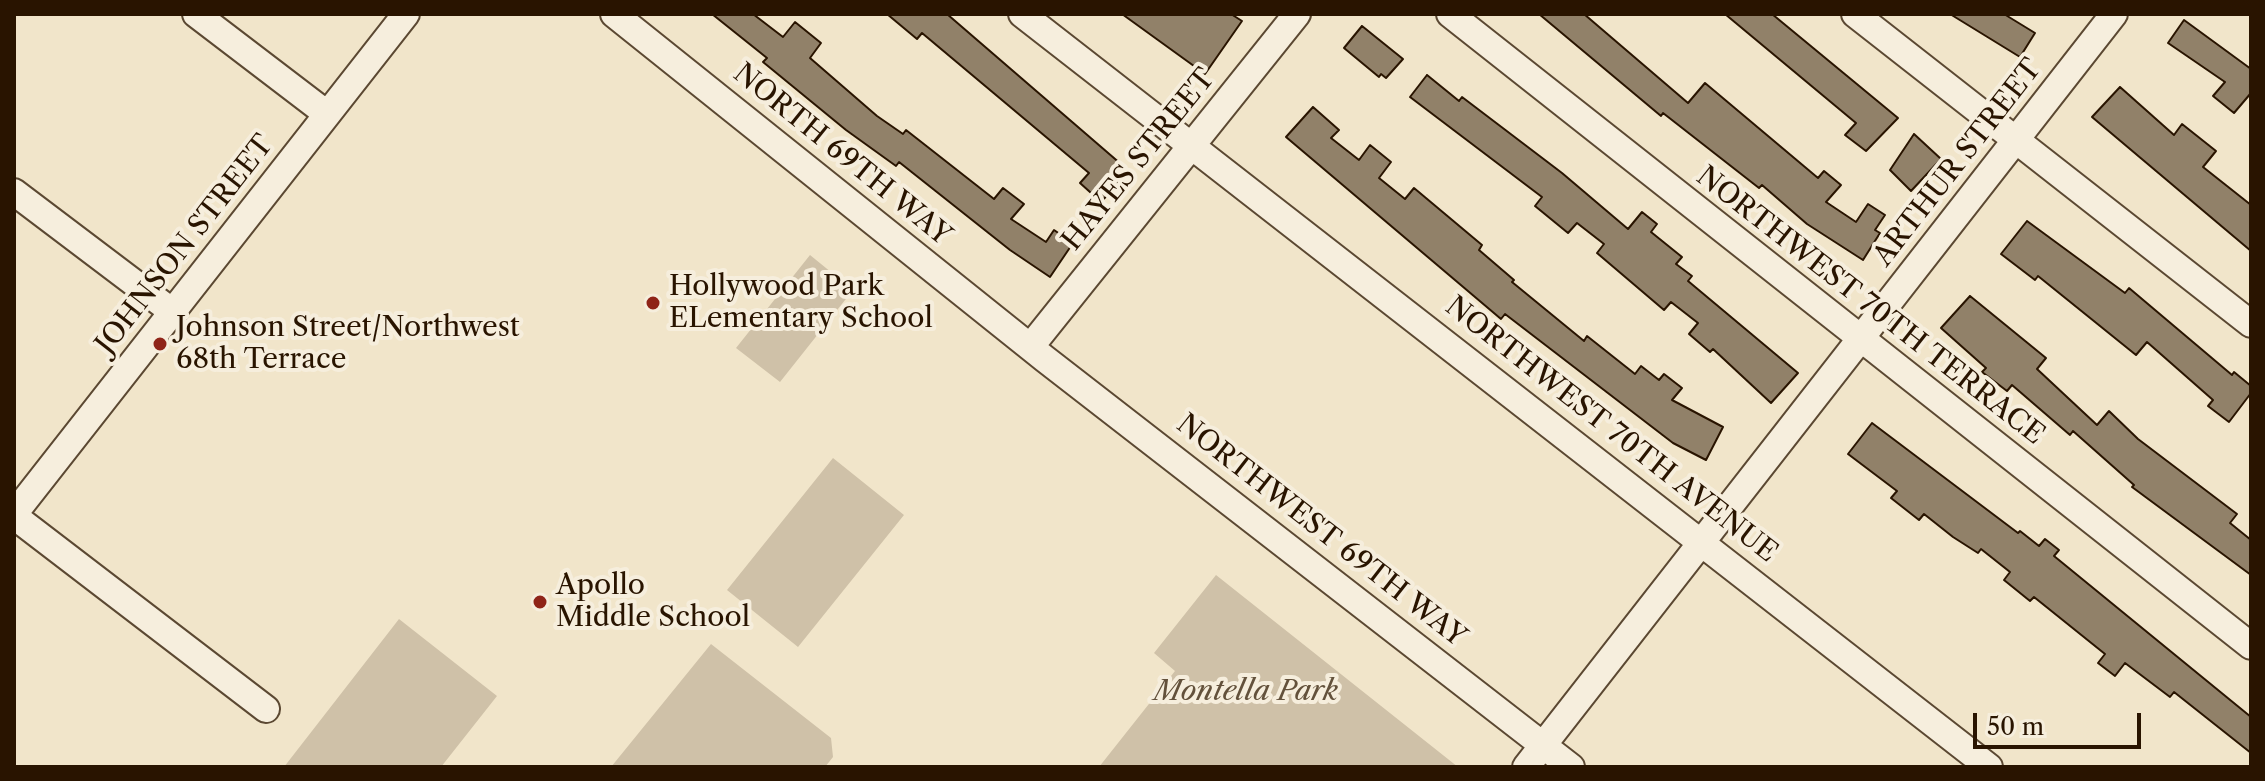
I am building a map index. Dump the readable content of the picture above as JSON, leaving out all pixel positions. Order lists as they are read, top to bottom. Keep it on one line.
{"streets":{"street":["NORTH 69TH WAY","HAYES STREET","ARTHUR STREET","JOHNSON STREET","NORTHWEST 70TH TERRACE","NORTHWEST 70TH AVENUE","NORTHWEST 69TH WAY"]},"crossings":[["NORTH 69TH WAY","HAYES STREET"],["NORTH 69TH WAY","NORTHWEST 69TH WAY"],["HAYES STREET","NORTHWEST 70TH AVENUE"],["HAYES STREET","NORTHWEST 69TH WAY"],["ARTHUR STREET","NORTHWEST 70TH TERRACE"],["ARTHUR STREET","NORTHWEST 70TH AVENUE"],["ARTHUR STREET","NORTHWEST 69TH WAY"]],"parks":["Montella Park"],"places":["Hollywood Park ELementary School","Johnson Street/Northwest 68th Terrace","Apollo Middle School"],"scale_bar":"50 m"}
